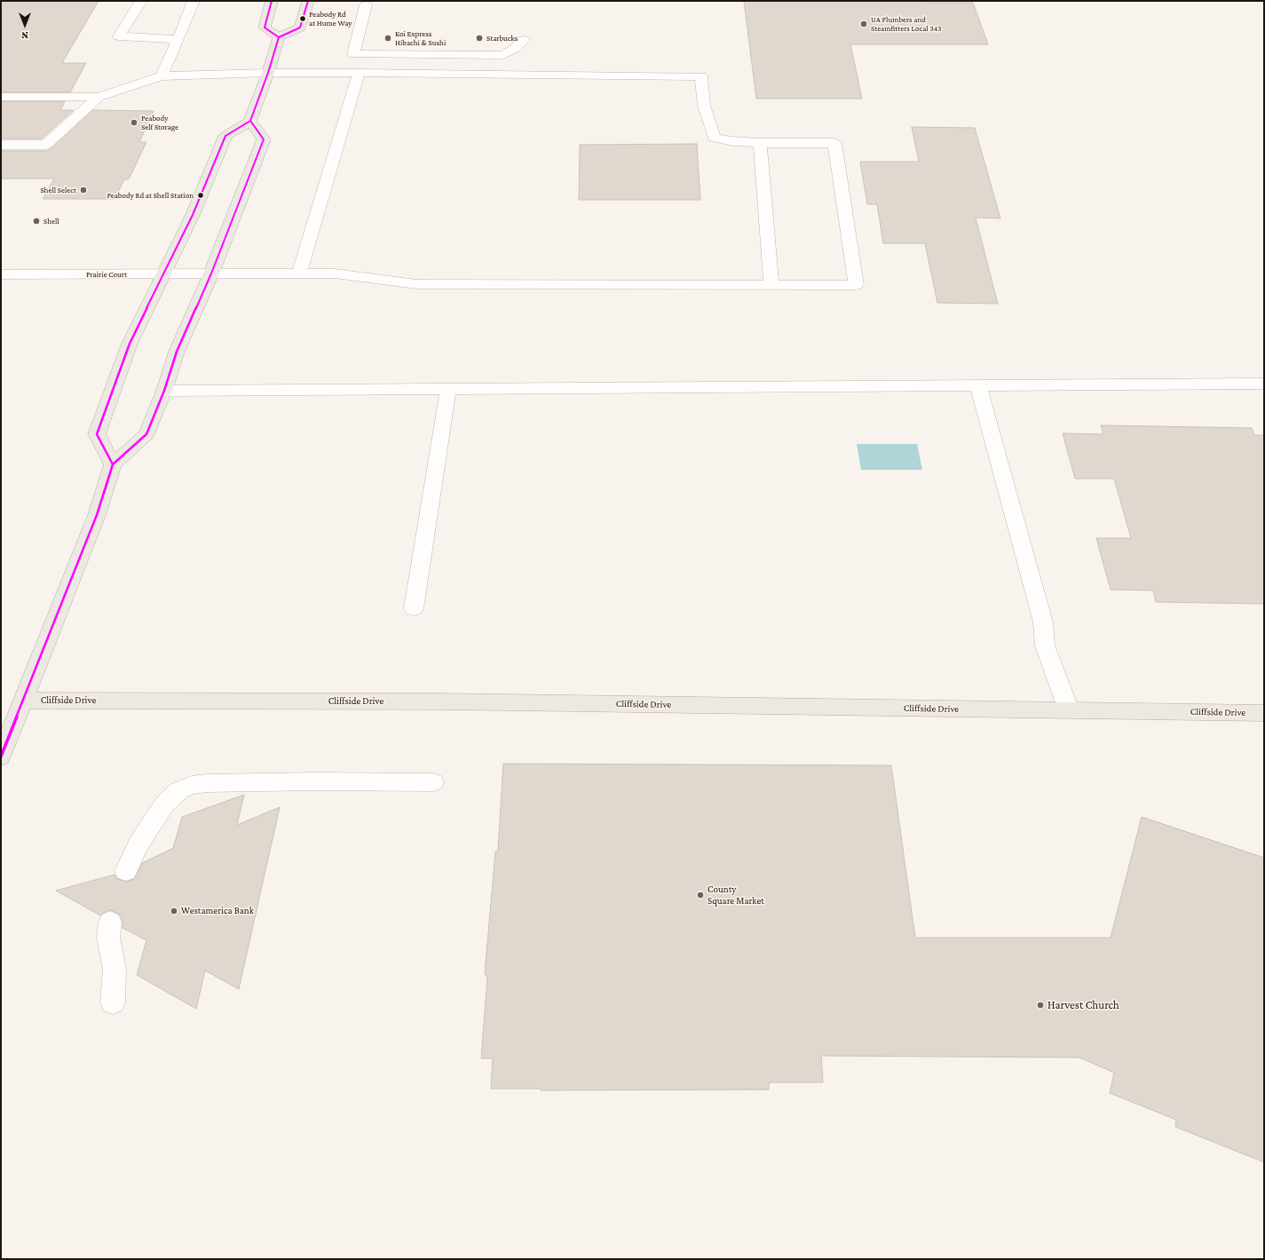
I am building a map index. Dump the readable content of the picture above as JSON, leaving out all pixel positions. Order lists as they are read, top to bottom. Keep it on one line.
{"streets":{"main road":["Cliffside Drive"],"street":["Prairie Court"]},"places":["Peabody Rd at Hume Way","UA Plumbers and Steamfitters Local 343","Koi Express Hibachi & Sushi","Starbucks","Peabody Self Storage","Shell Select","Peabody Rd at Shell Station","Shell","County Square Market","Westamerica Bank","Harvest Church"],"north":"bottom"}
